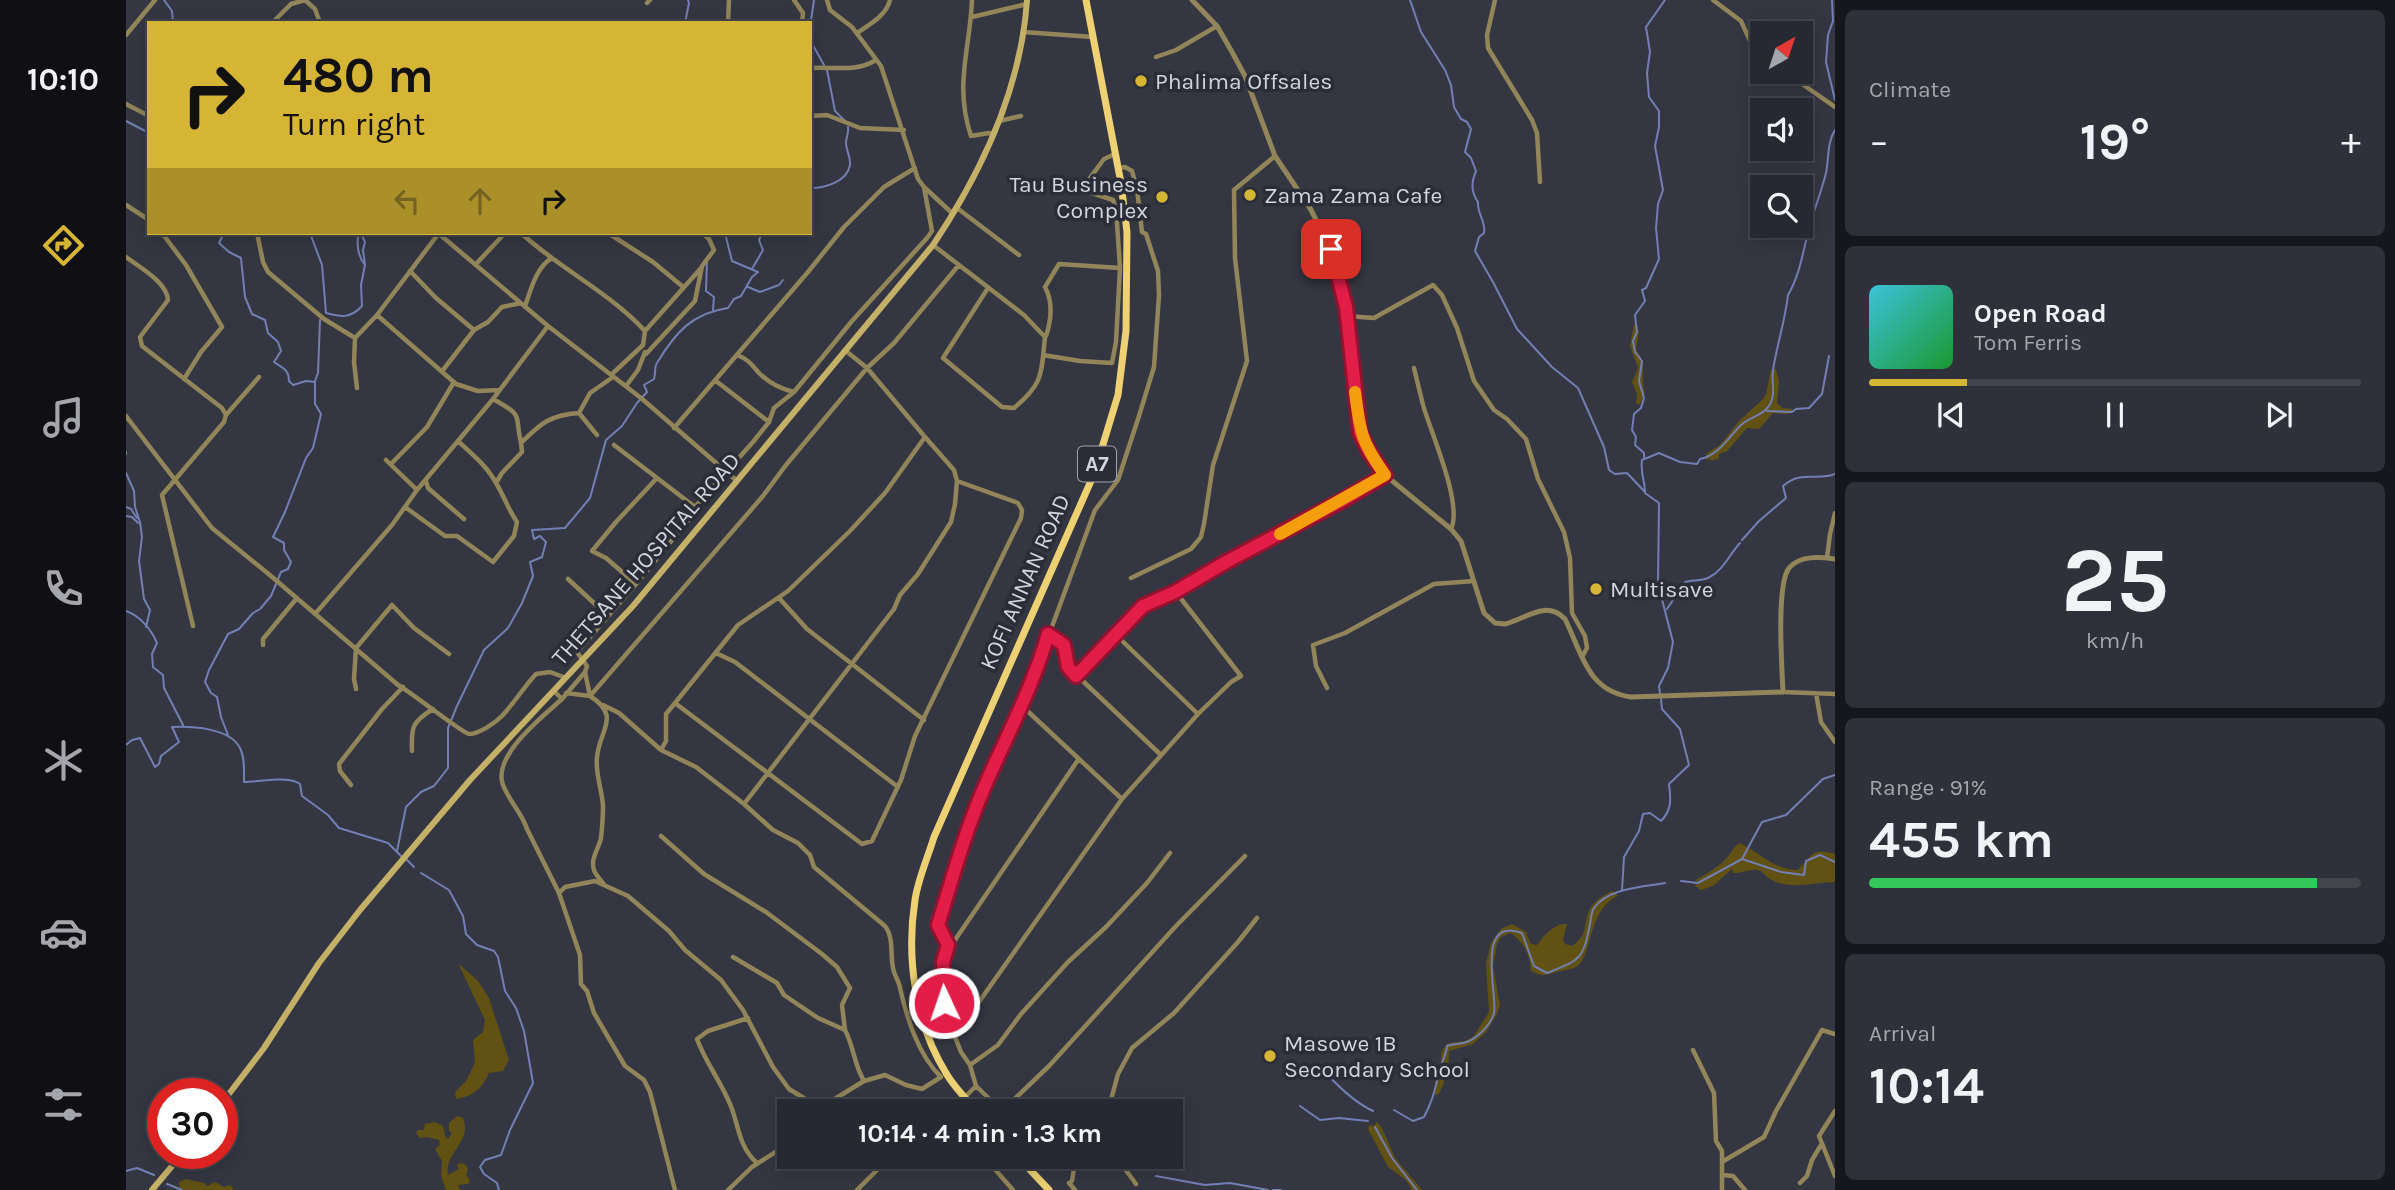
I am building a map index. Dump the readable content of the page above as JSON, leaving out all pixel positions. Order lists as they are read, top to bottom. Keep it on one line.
{"streets":{"main road":["A7","THETSANE HOSPITAL ROAD","KOFI ANNAN ROAD"]},"places":["Phalima Offsales","Zama Zama Cafe","Tau Business Complex","Multisave","Masowe 1B Secondary School"],"north":"top right","page":{"tabs":"10:10","tile":["Climate",["25","km/h"],["Range · 91%","455 km"],["Arrival","10:14"]],"turn":["480 m","Turn right"],"heat":["−","19°","+"],"song":["Open Road","Tom Ferris"],"limit":"30","trip":"10:14 · 4 min · 1.3 km"}}
